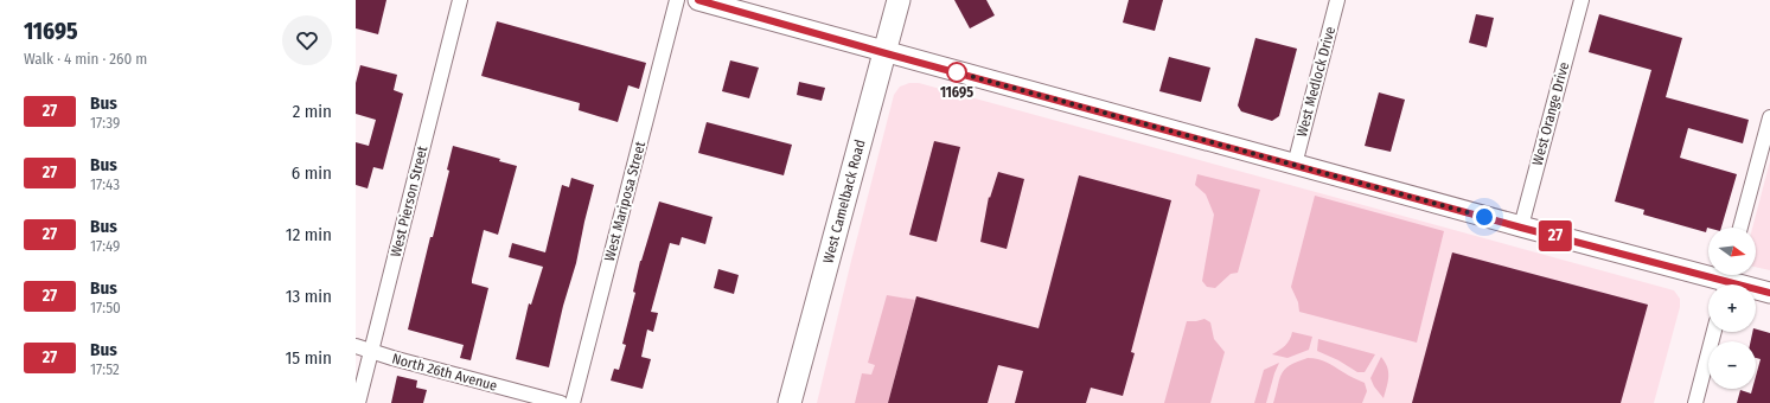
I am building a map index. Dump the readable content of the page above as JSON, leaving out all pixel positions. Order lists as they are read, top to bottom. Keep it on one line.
{"streets":{"main road":["West Camelback Road"],"street":["West Medlock Drive","West Orange Drive","West Pierson Street","West Mariposa Street","North 26th Avenue"]},"crossings":[["West Pierson Street","North 26th Avenue"]],"places":["11695"],"lines":["bus line 27"],"north":"right","page":{"heading":["11695","Walk · 4 min · 260 m"],"on_map":"27","list":[{"mark":"27","name":"Bus","note":"17:39","value":"2 min"},{"mark":"27","name":"Bus","note":"17:43","value":"6 min"},{"mark":"27","name":"Bus","note":"17:49","value":"12 min"},{"mark":"27","name":"Bus","note":"17:50","value":"13 min"},{"mark":"27","name":"Bus","note":"17:52","value":"15 min"}],"map_buttons":["+","−"]}}
